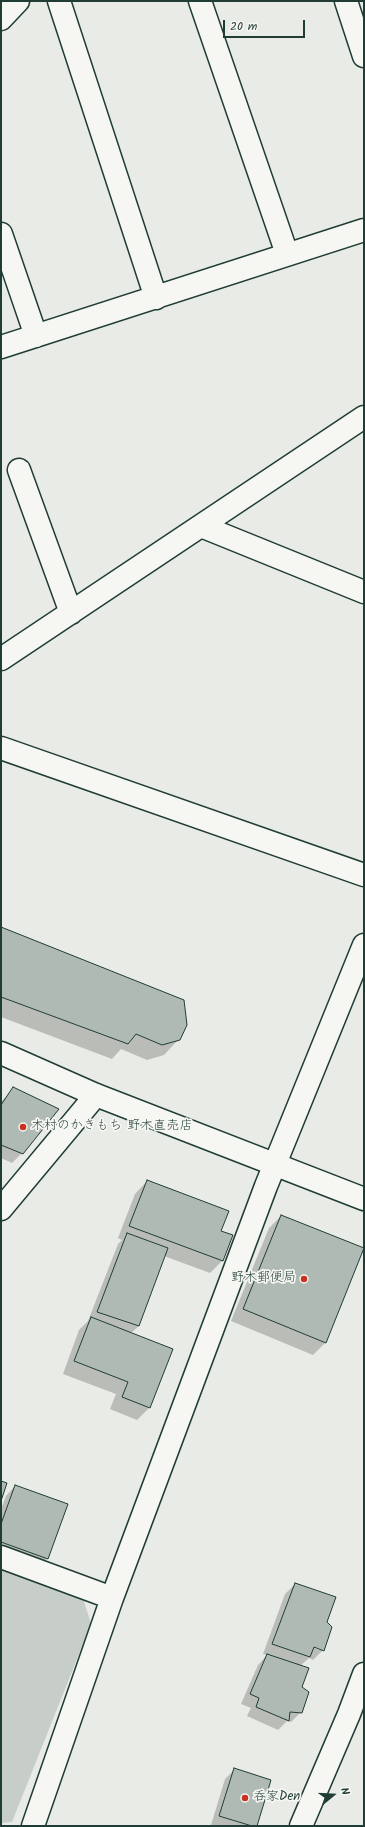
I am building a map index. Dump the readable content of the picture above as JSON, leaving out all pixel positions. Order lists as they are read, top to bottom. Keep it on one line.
{"places":["木村のかきもち 野木直売店","野木郵便局","呑家Den"],"scale_bar":"20 m","north":"right"}
